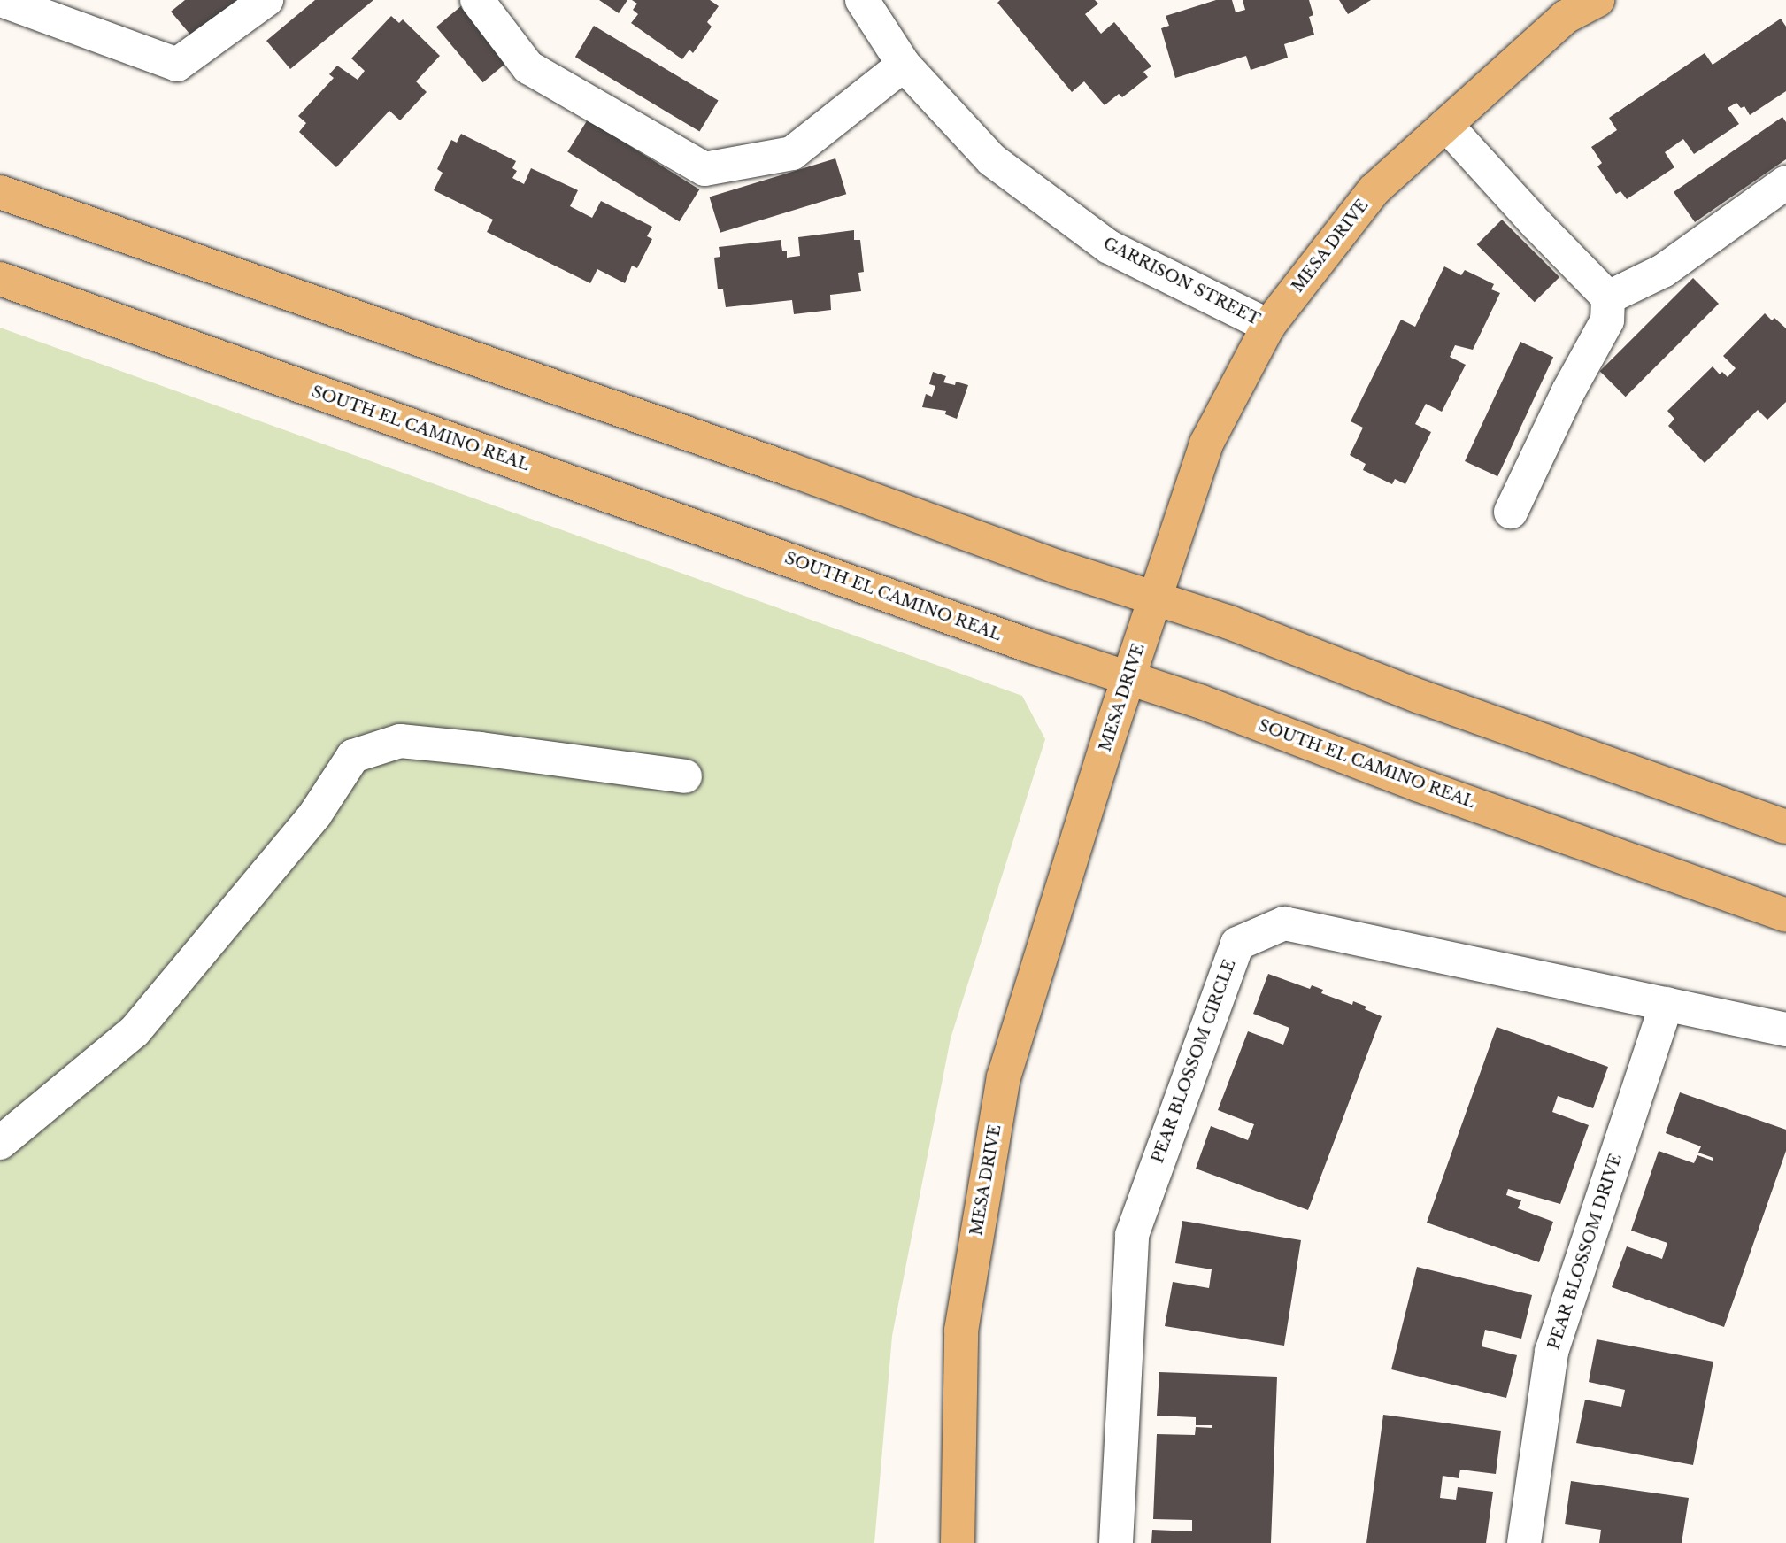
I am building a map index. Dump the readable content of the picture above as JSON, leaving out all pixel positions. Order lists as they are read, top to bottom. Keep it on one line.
{"streets":{"main road":["MESA DRIVE","SOUTH EL CAMINO REAL"],"street":["GARRISON STREET","PEAR BLOSSOM CIRCLE","PEAR BLOSSOM DRIVE"]},"crossings":[["MESA DRIVE","GARRISON STREET"],["MESA DRIVE","SOUTH EL CAMINO REAL"],["PEAR BLOSSOM CIRCLE","PEAR BLOSSOM DRIVE"]]}
